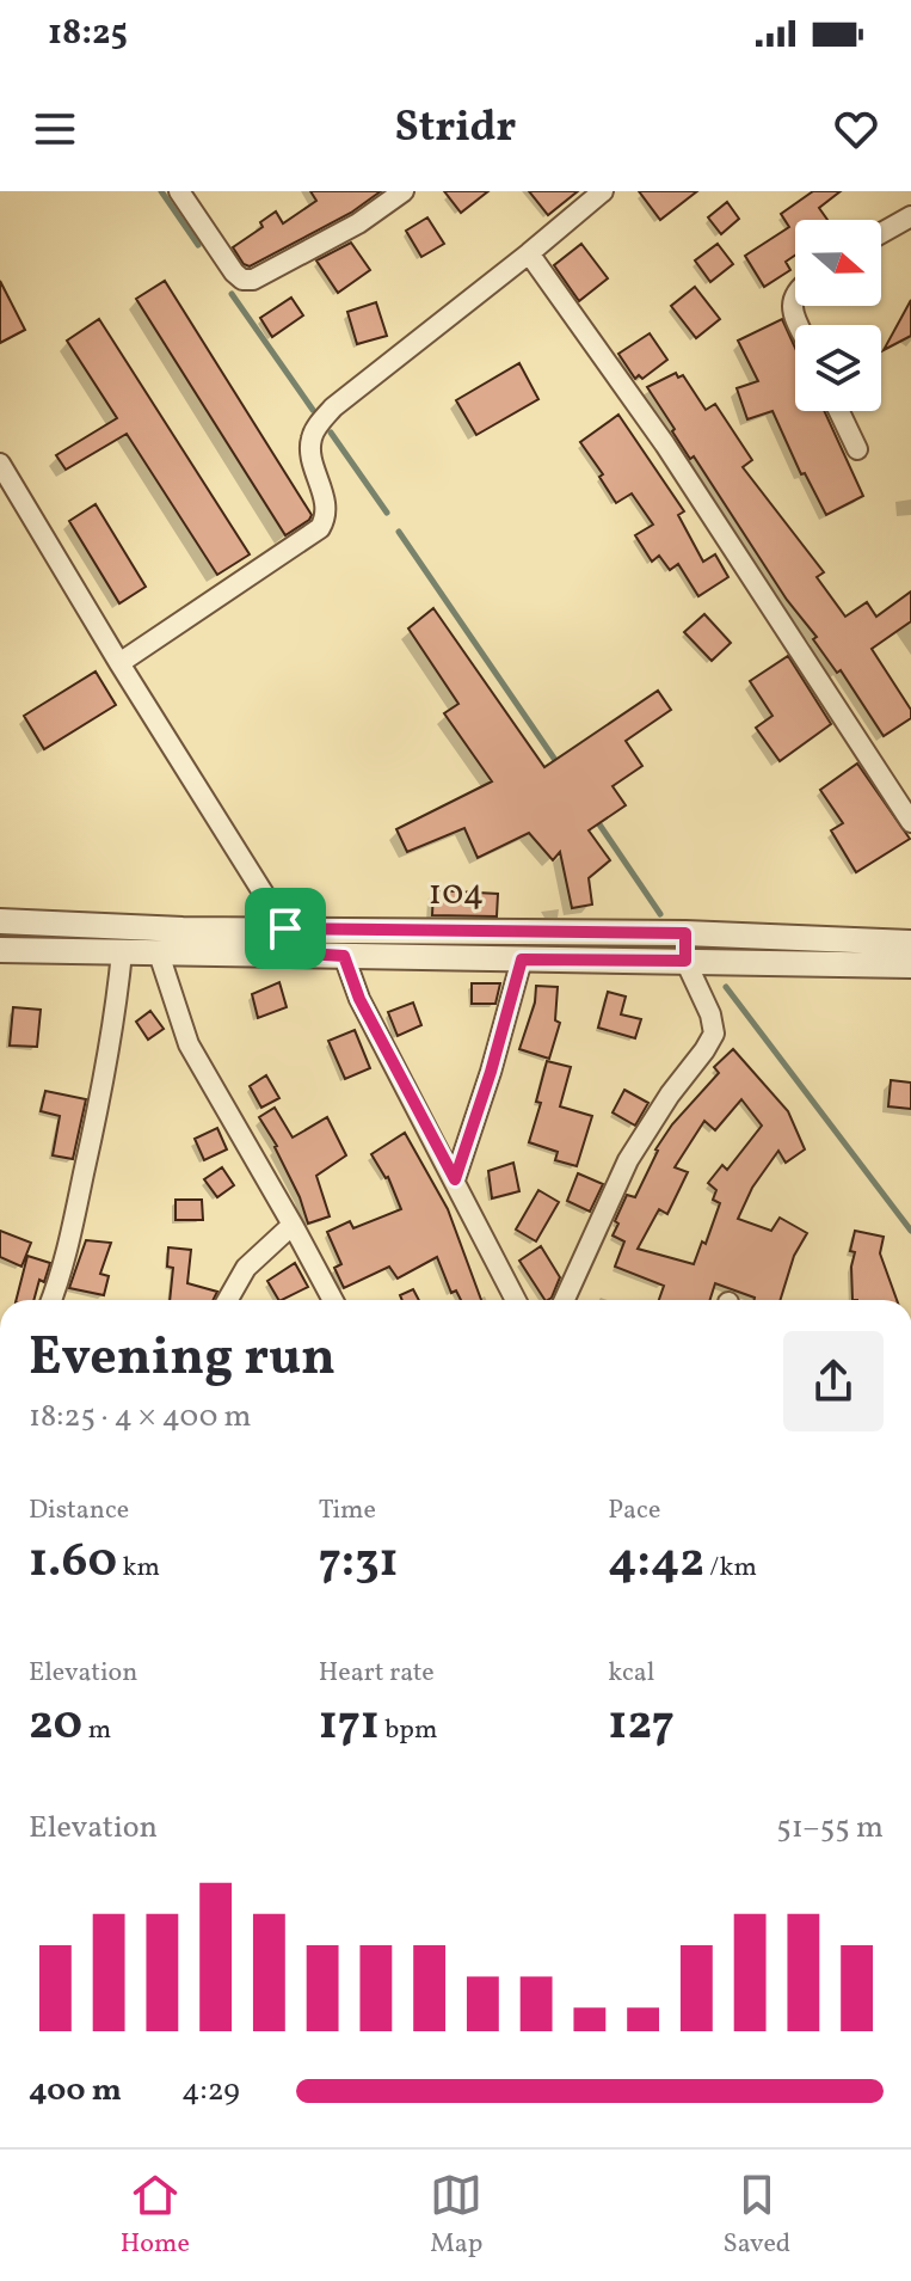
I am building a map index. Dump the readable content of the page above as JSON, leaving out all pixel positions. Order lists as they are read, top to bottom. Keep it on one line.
{"streets":{"street":["104"]},"north":"right","page":{"status":"18:25","header":"Stridr","heading":["Evening run","18:25 · 4 × 400 m"],"stats":[["Distance","1.60 km"],["Time","7:31"],["Pace","4:42 /km"],["Elevation","20 m"],["Heart rate","171 bpm"],["kcal","127"]],"chart":["Elevation","51–55 m"],"list":[{"name":"400 m","note":"4:29"}],"tabs":["Home","Map","Saved"]}}
